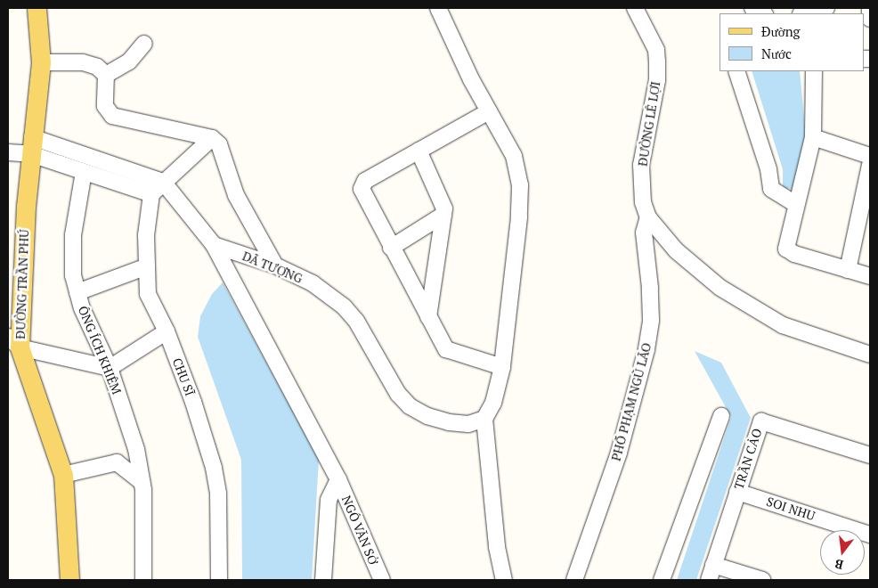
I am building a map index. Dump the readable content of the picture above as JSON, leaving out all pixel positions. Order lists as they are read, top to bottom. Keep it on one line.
{"streets":{"main road":["ĐƯỜNG TRẦN PHÚ"],"street":["ĐƯỜNG LÊ LỢI","DÃ TƯỢNG","ÔNG ÍCH KHIÊM","CHU SĨ","PHỐ PHẠM NGŨ LÃO","TRẦN CẢO","SOI NHU","NGÔ VĂN SỞ"]},"crossings":[["ĐƯỜNG LÊ LỢI","PHỐ PHẠM NGŨ LÃO"],["DÃ TƯỢNG","NGÔ VĂN SỞ"],["TRẦN CẢO","SOI NHU"]],"legend":["Đường","Nước"],"north":"bottom"}
